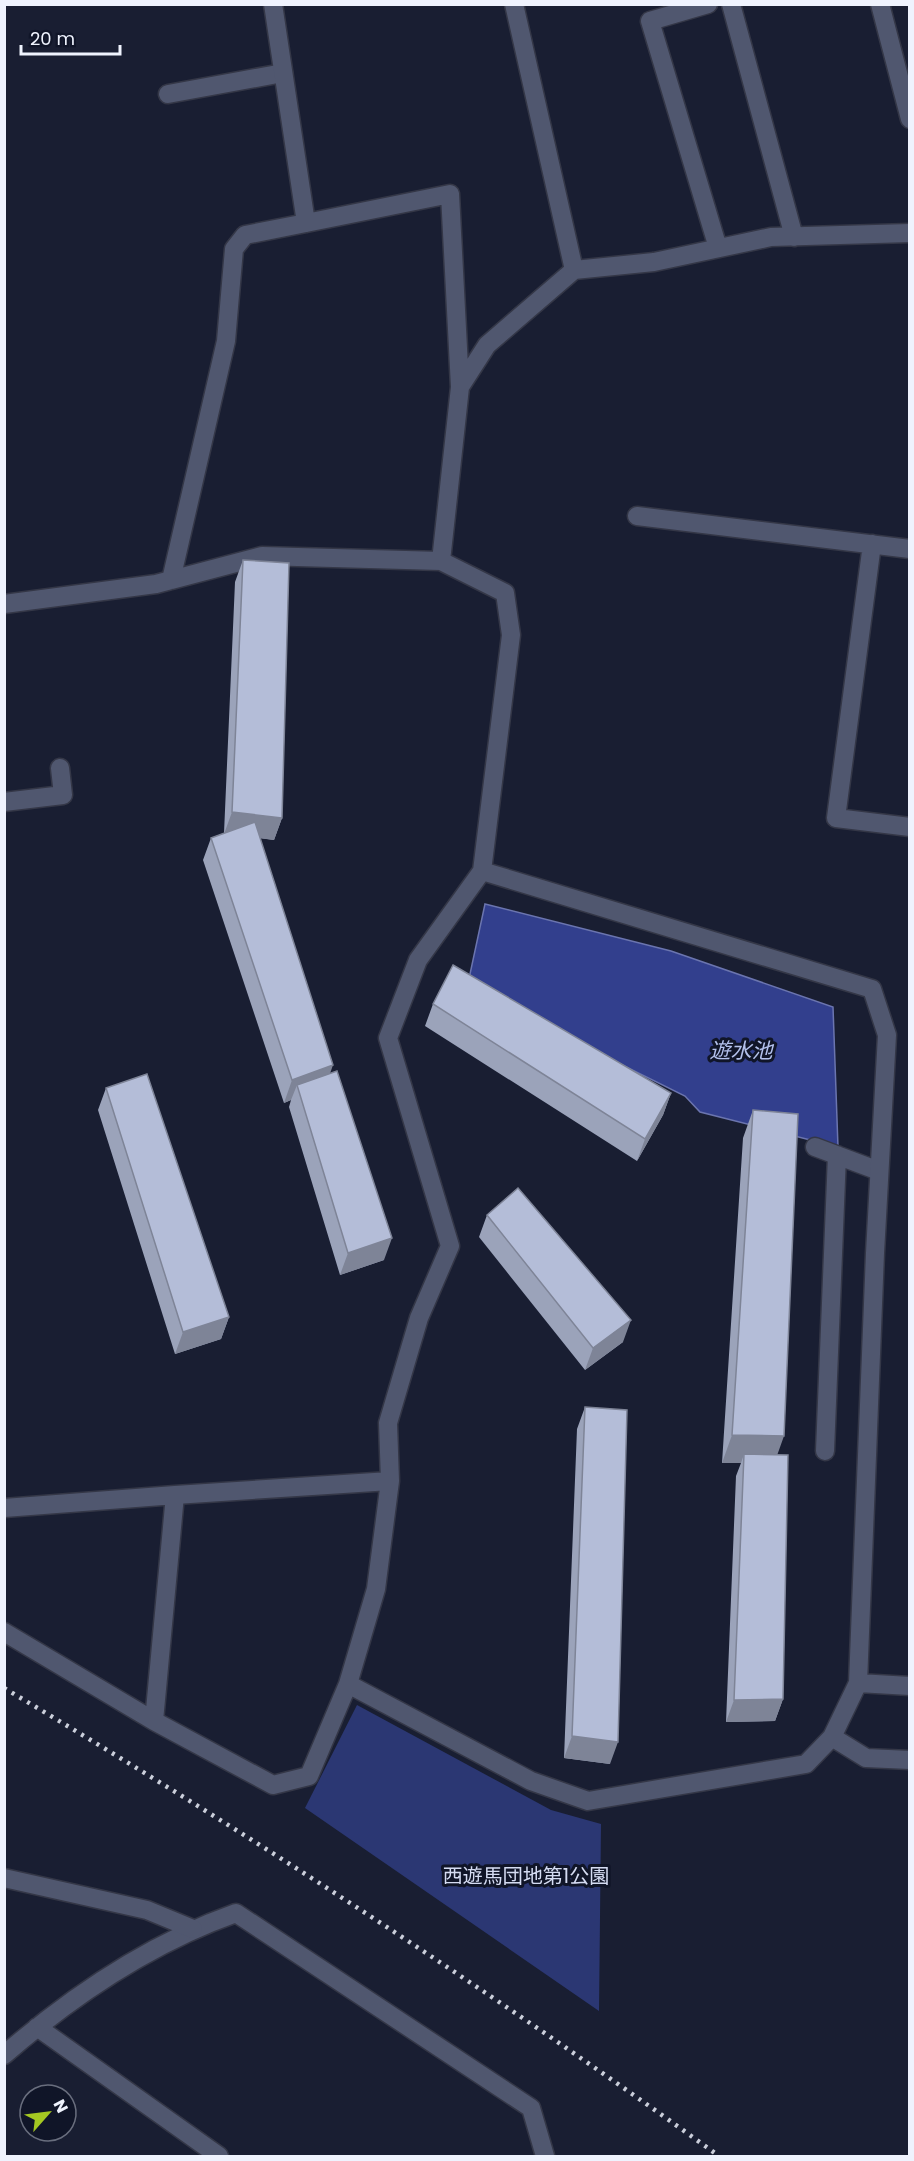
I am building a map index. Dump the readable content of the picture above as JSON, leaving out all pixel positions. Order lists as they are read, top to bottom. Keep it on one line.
{"water":["遊水池"],"parks":["西遊馬団地第1公園"],"scale_bar":"20 m","north":"top right"}
